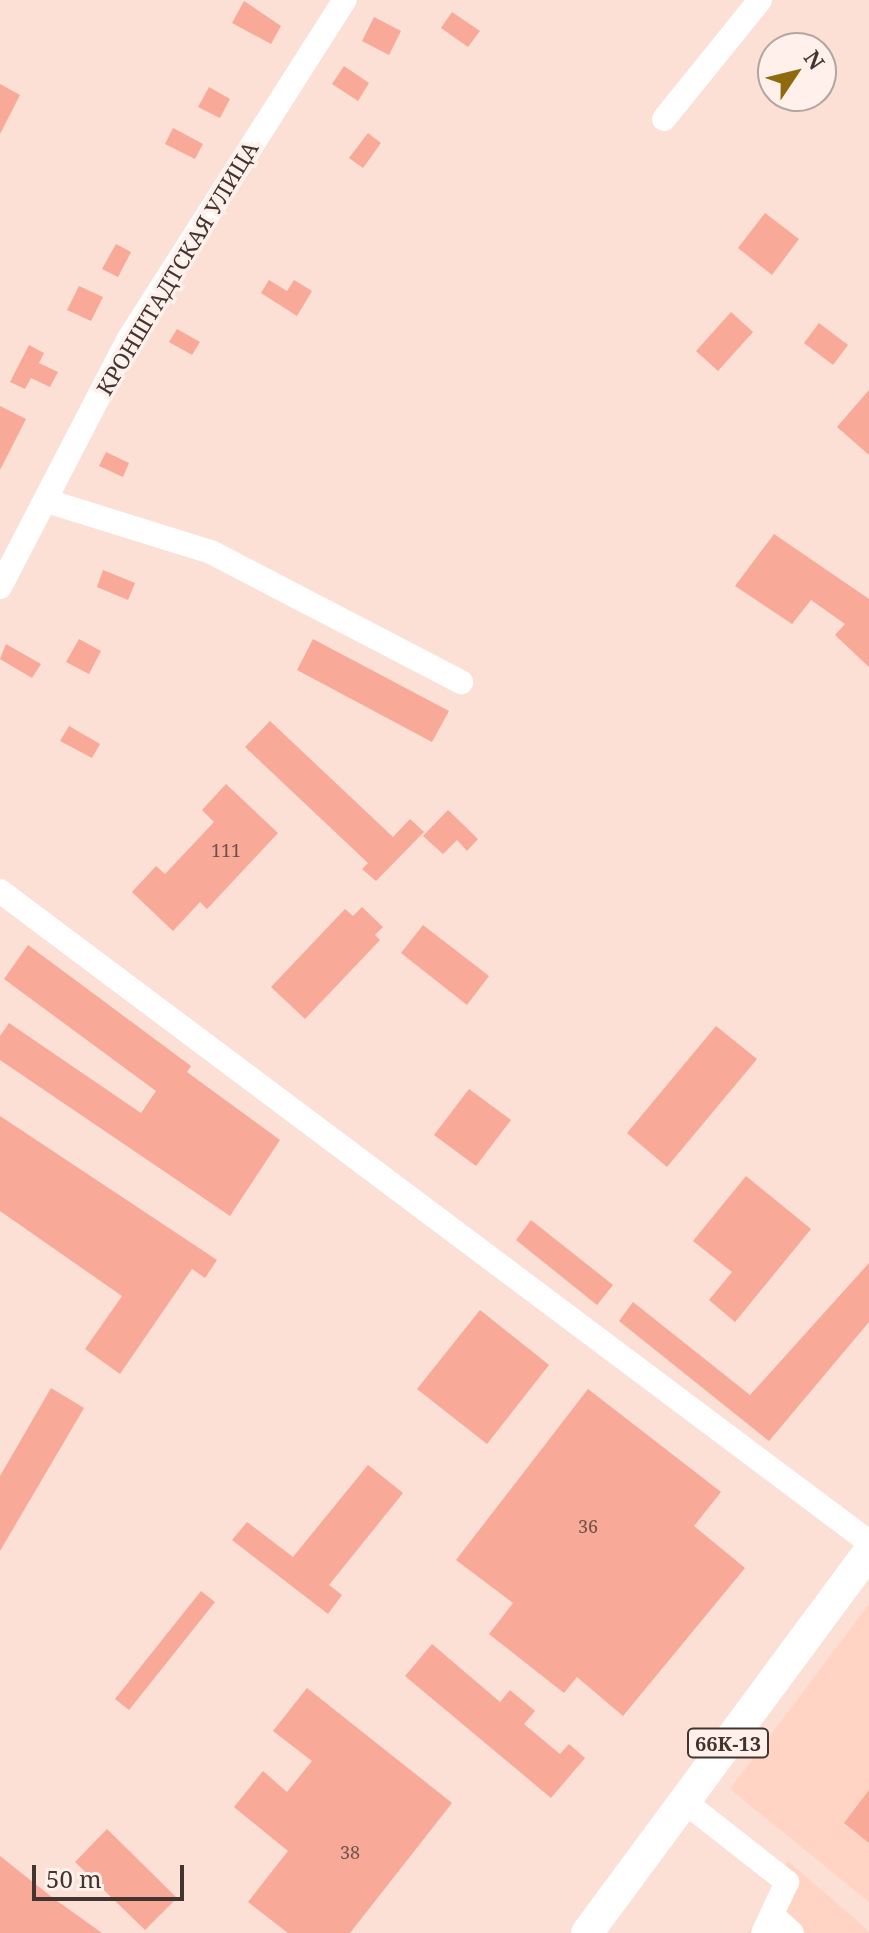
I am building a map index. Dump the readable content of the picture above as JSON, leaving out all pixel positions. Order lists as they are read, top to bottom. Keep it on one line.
{"streets":{"main road":["66К-13"],"street":["КРОНШТАДТСКАЯ УЛИЦА"]},"house_numbers":["111","36","38"],"scale_bar":"50 m","north":"top right"}
